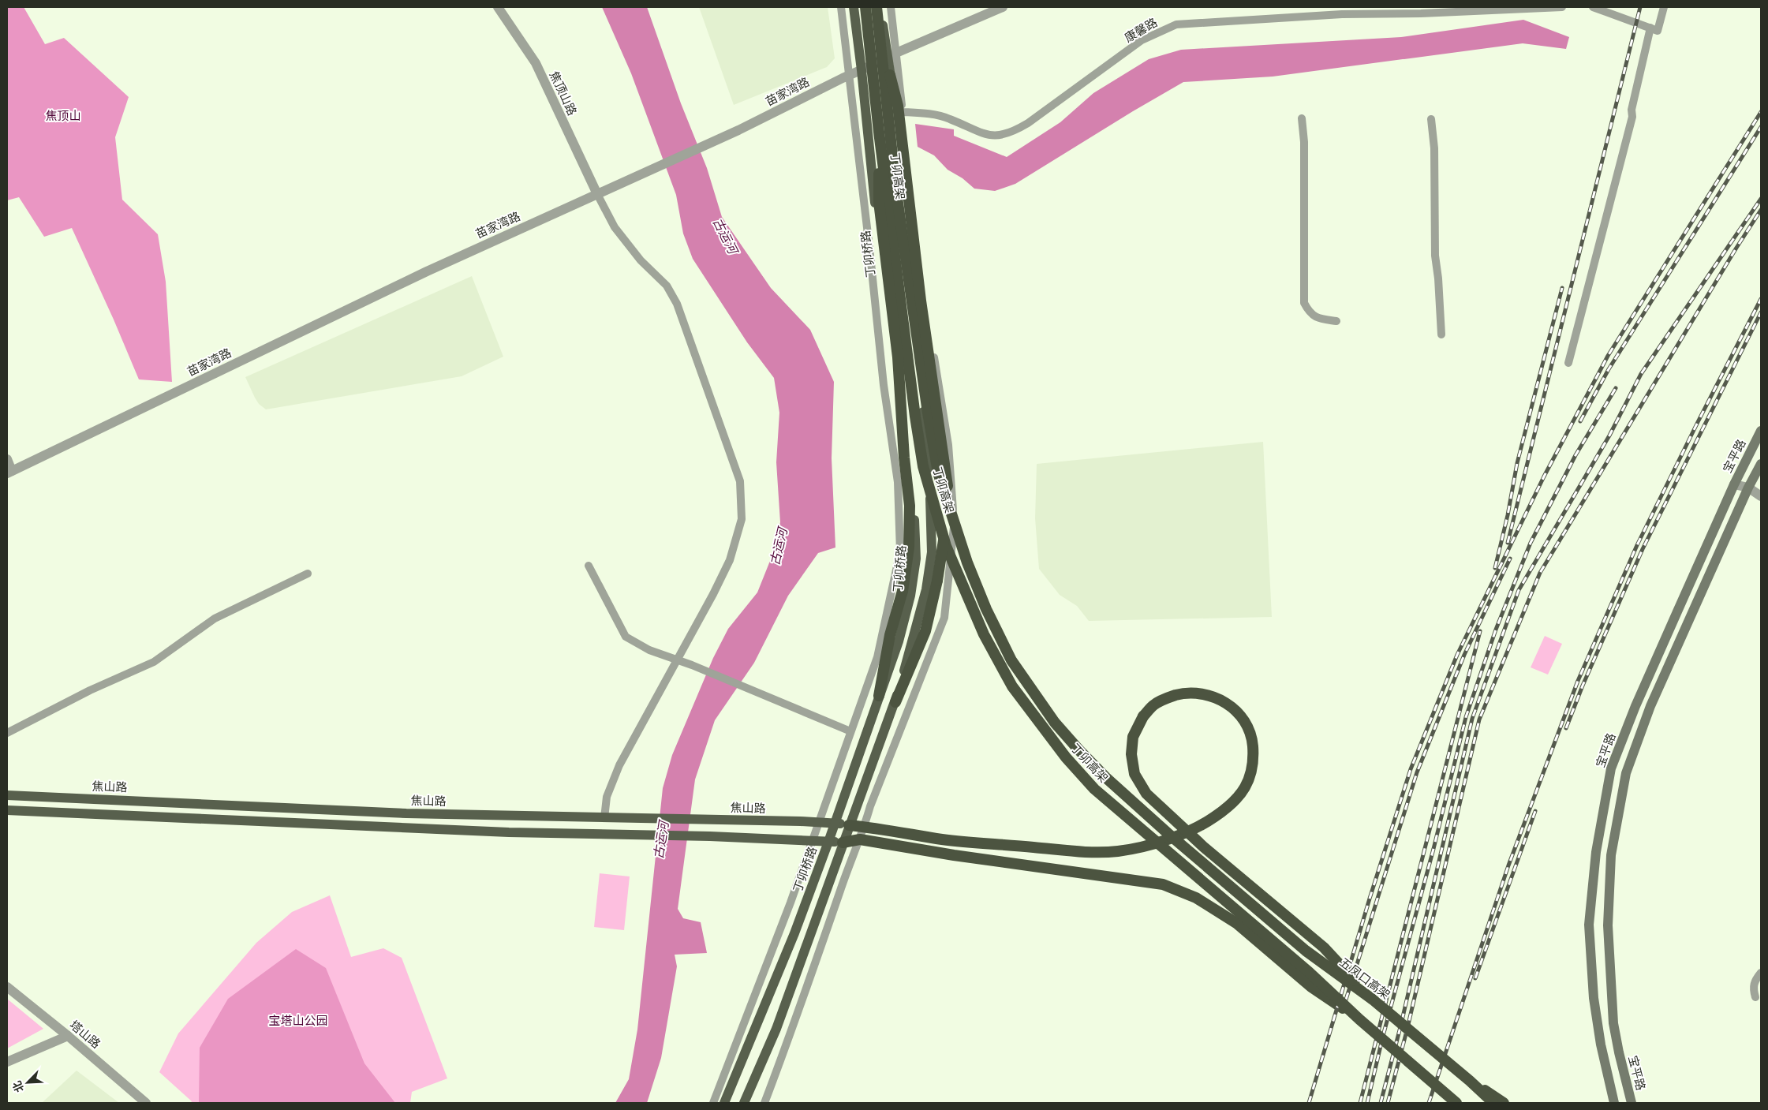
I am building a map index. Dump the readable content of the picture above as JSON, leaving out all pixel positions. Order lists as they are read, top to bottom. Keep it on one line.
{"streets":{"highway":["丁卯高架","五凤口高架"],"main road":["丁卯桥路","宝平路","焦山路"],"street":["康馨路","苗家湾路","焦顶山路","塔山路"]},"crossings":[["苗家湾路","焦顶山路"],["苗家湾路","丁卯桥路"],["丁卯高架","五凤口高架"],["丁卯桥路","焦山路"]],"water":["古运河"],"parks":["焦顶山","宝塔山公园"],"north":"bottom left"}
